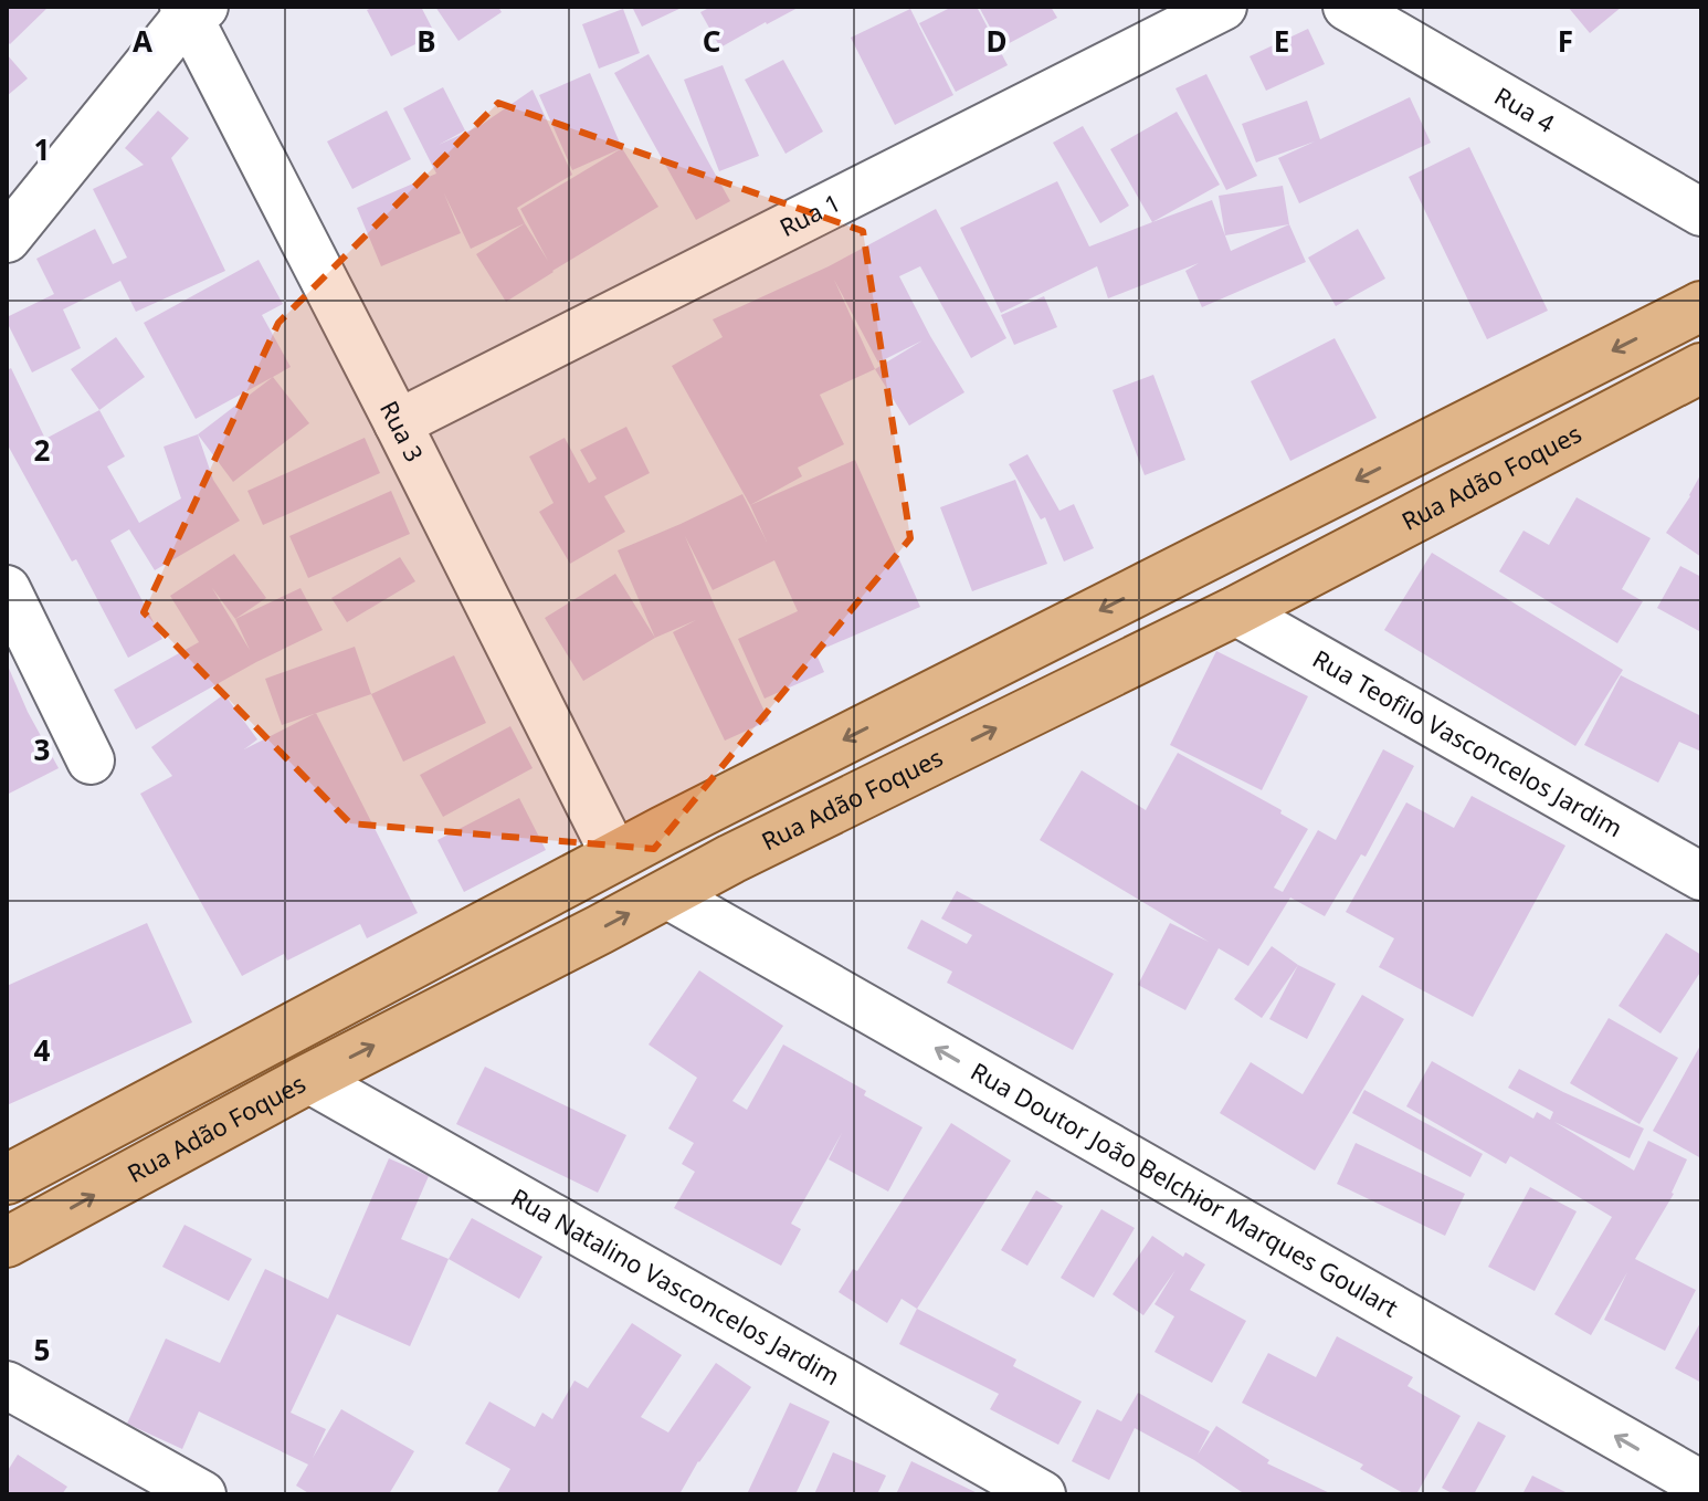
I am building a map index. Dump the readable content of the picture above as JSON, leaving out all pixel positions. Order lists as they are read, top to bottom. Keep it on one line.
{"streets":{"main road":["Rua Adão Foques"],"street":["Rua 4","Rua 1","Rua 3","Rua Teofilo Vasconcelos Jardim","Rua Doutor João Belchior Marques Goulart","Rua Natalino Vasconcelos Jardim"]},"crossings":[["Rua 1","Rua 3"],["Rua 3","Rua Adão Foques"],["Rua Adão Foques","Rua Teofilo Vasconcelos Jardim"],["Rua Adão Foques","Rua Doutor João Belchior Marques Goulart"],["Rua Adão Foques","Rua Natalino Vasconcelos Jardim"]],"one_way":["Rua Doutor João Belchior Marques Goulart"],"grid":{"columns":["A","B","C","D","E","F"],"rows":["1","2","3","4","5"]}}
